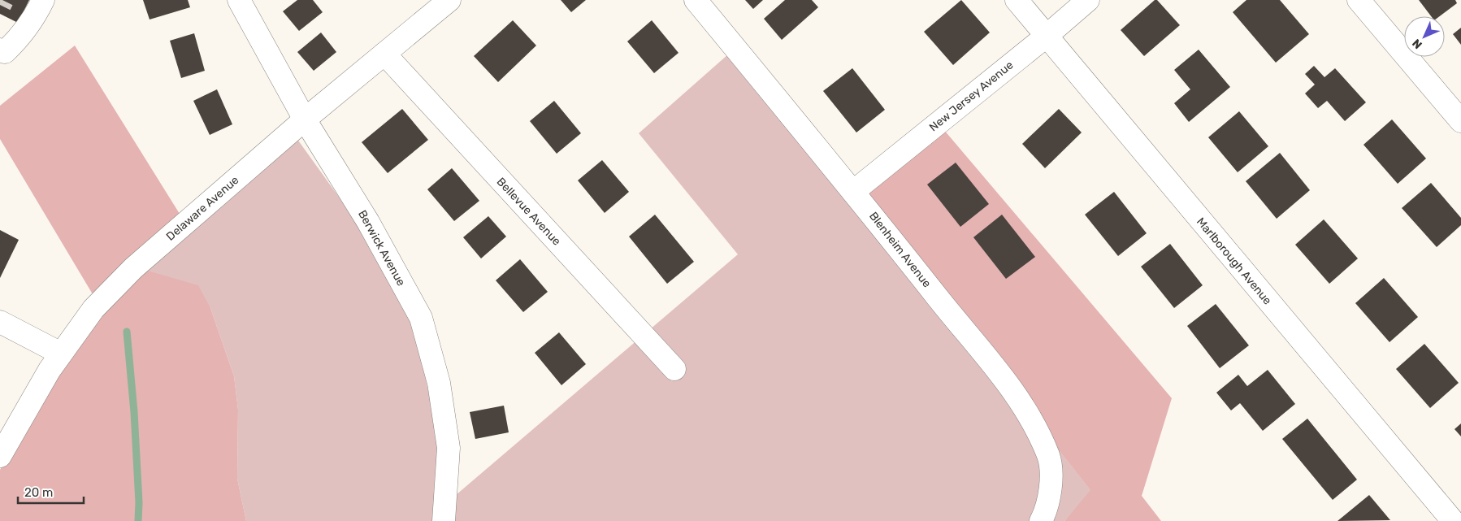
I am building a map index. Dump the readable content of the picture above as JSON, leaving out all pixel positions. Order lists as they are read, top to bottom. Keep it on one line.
{"streets":{"street":["New Jersey Avenue","Delaware Avenue","Bellevue Avenue","Berwick Avenue","Blenheim Avenue","Marlborough Avenue"]},"crossings":[["New Jersey Avenue","Blenheim Avenue"],["New Jersey Avenue","Marlborough Avenue"],["Delaware Avenue","Bellevue Avenue"],["Delaware Avenue","Berwick Avenue"]],"scale_bar":"20 m","north":"bottom left"}
